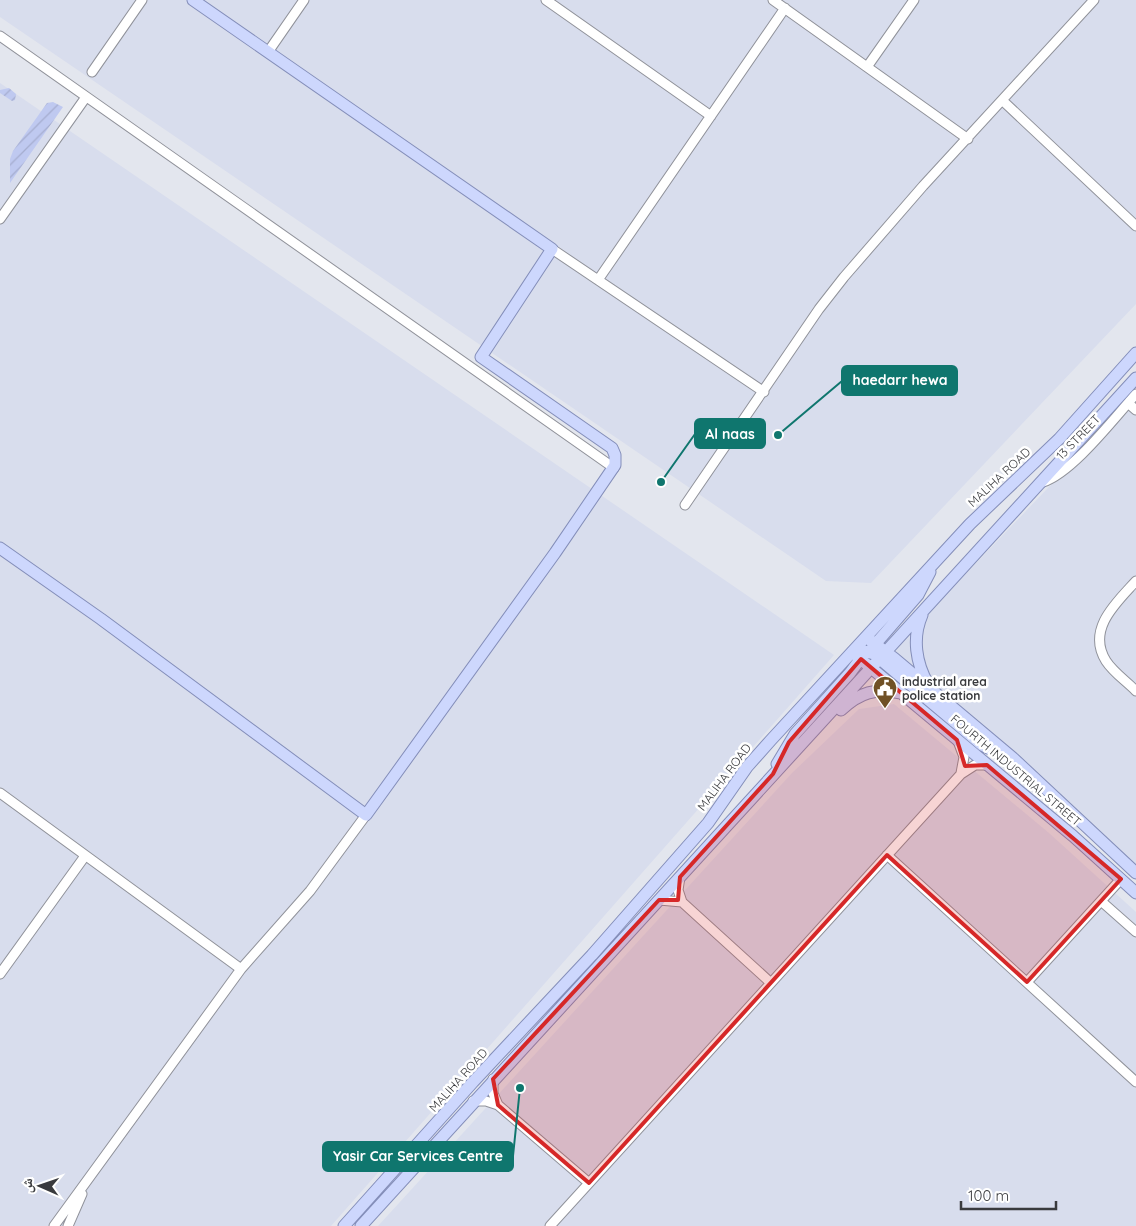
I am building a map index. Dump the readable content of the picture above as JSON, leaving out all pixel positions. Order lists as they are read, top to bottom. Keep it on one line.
{"streets":{"main road":["MALIHA ROAD","FOURTH INDUSTRIAL STREET"],"street":["13 STREET"]},"crossings":[["13 STREET","MALIHA ROAD"],["MALIHA ROAD","FOURTH INDUSTRIAL STREET"]],"places":{"other":["haedarr hewa","Al naas","Yasir Car Services Centre"],"public building":["industrial area police station"]},"scale_bar":"100 m","north":"left"}
